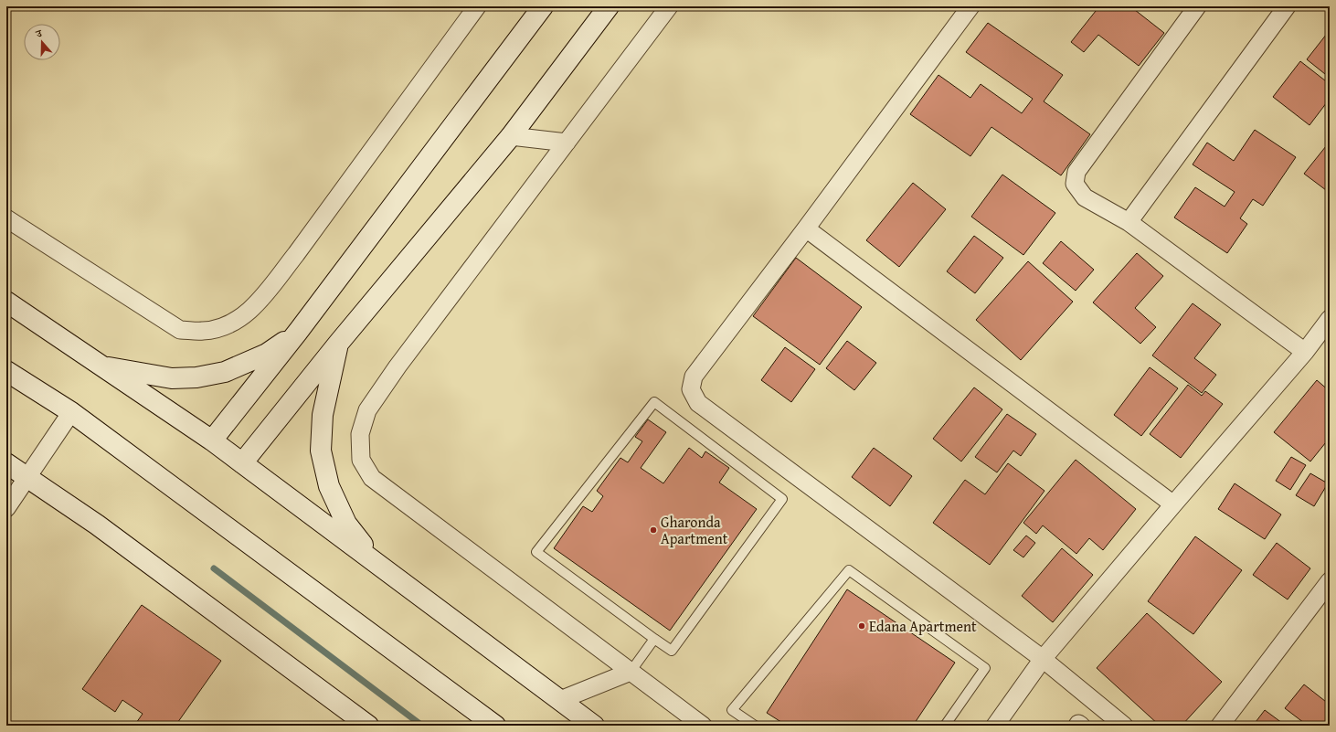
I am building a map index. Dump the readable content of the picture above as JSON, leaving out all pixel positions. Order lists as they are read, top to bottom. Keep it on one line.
{"places":["Gharonda Apartment","Edana Apartment"],"north":"top"}
